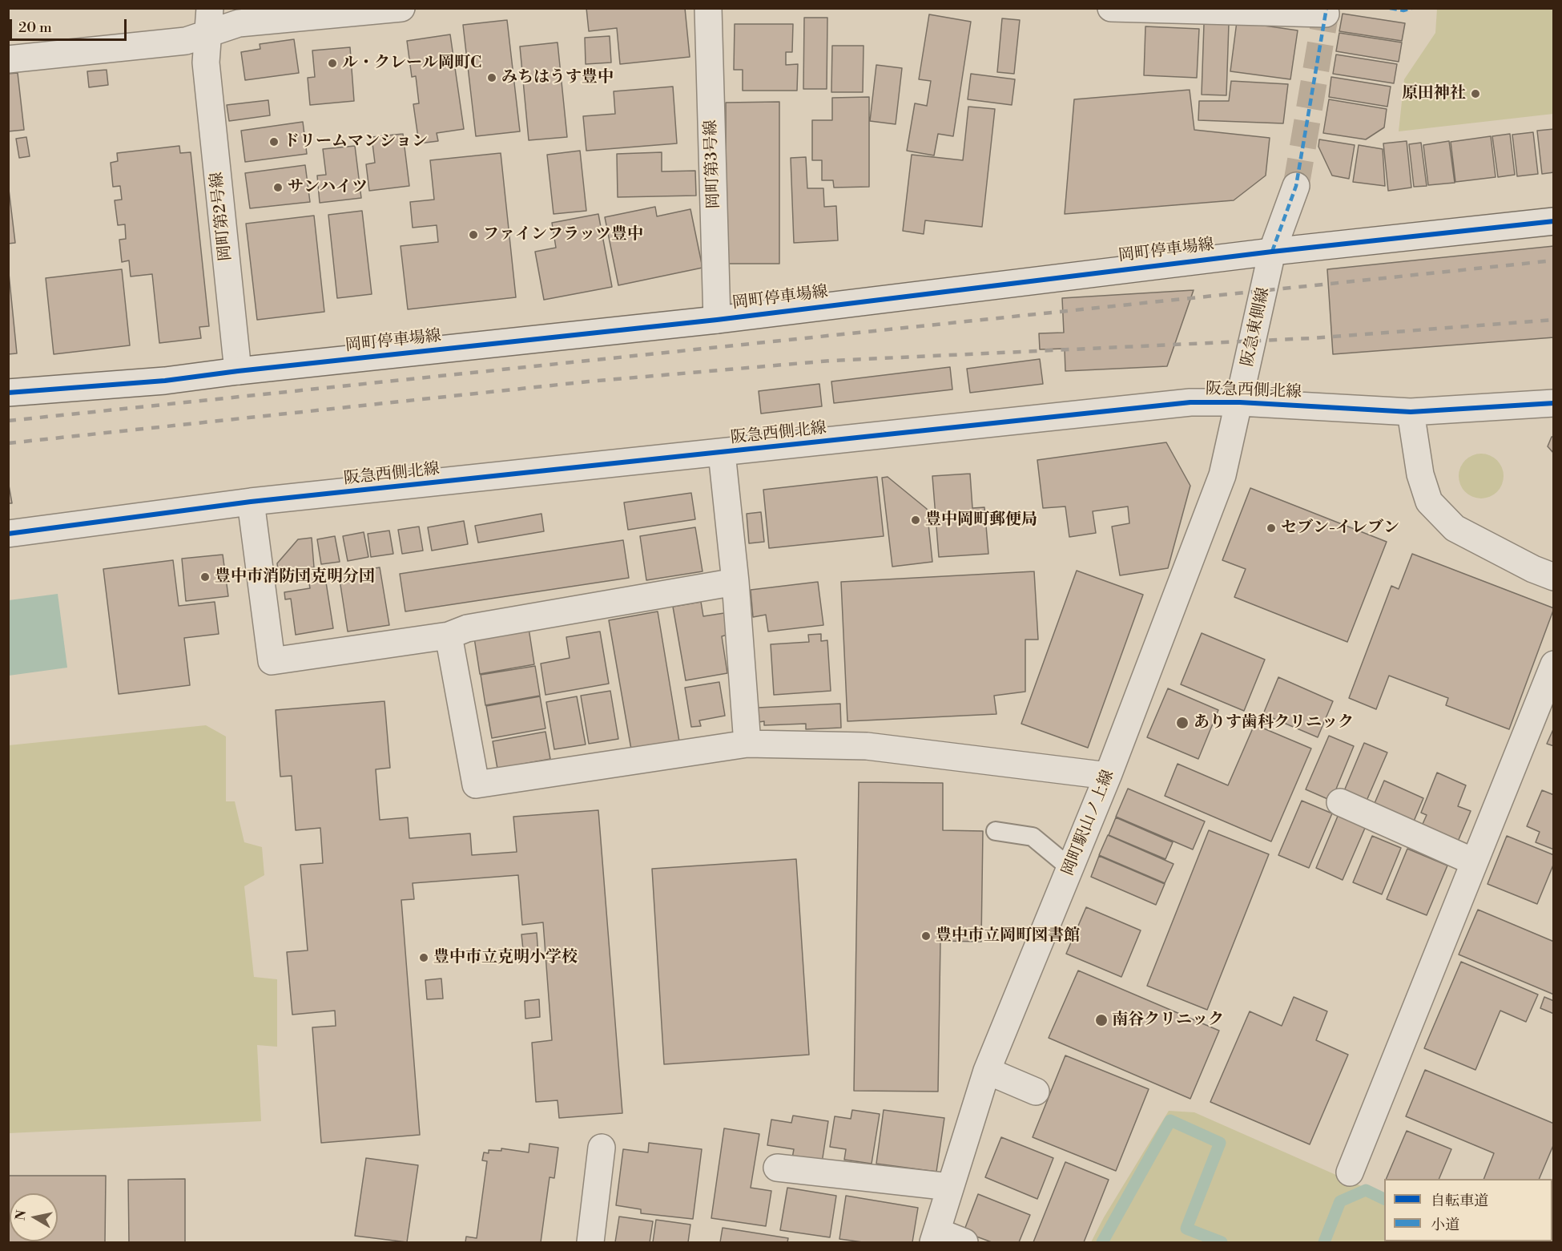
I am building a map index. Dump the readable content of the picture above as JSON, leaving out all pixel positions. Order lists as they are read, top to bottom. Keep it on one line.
{"streets":{"street":["岡町第3号線","岡町第2号線","岡町停車場線","阪急東側線","阪急西側北線","岡町駅山ノ上線"]},"crossings":[["岡町第3号線","岡町停車場線"],["岡町第2号線","岡町停車場線"],["岡町停車場線","阪急東側線"],["阪急東側線","阪急西側北線"],["阪急東側線","岡町駅山ノ上線"],["阪急西側北線","岡町駅山ノ上線"]],"places":["ル・クレール岡町C","みちはうす豊中","原田神社","ドリームマンション","サンハイツ","ファインフラッツ豊中","豊中岡町郵便局","セブン-イレブン","豊中市消防団克明分団","ありす歯科クリニック","豊中市立岡町図書館","豊中市立克明小学校","南谷クリニック"],"legend":["自転車道","小道"],"scale_bar":"20 m","north":"left"}
